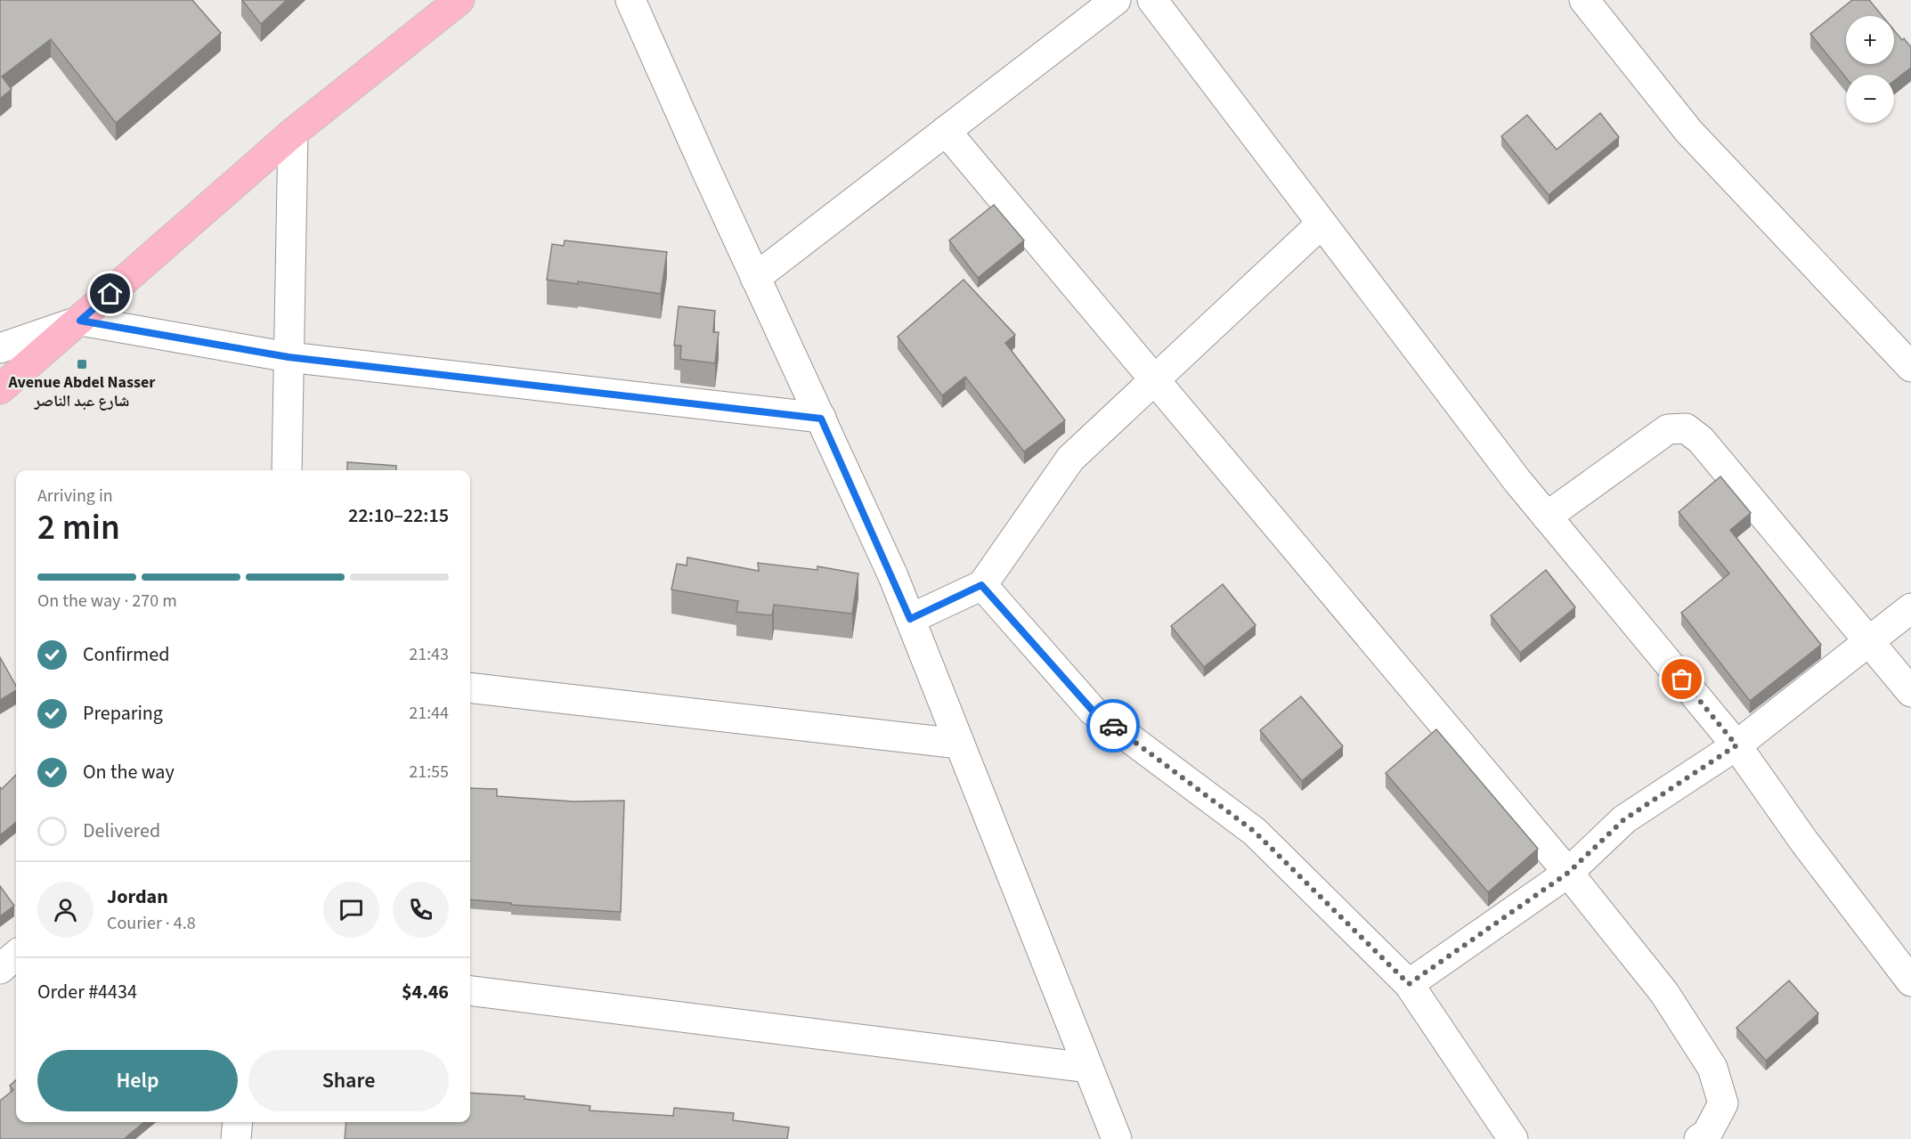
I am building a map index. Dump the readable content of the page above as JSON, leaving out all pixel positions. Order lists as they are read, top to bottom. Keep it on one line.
{"places":{"transit":["Avenue Abdel Nasser شارع عبد الناصر"]},"page":{"map_buttons":["+","−"],"heading":["2 min","Arriving in","22:10–22:15"],"panel":["Jordan","Courier · 4.8","Order #4434","$4.46"],"bar":"On the way · 270 m","list":[["Confirmed","21:43"],["Preparing","21:44"],["On the way","21:55"],"Delivered"],"buttons":["Help","Share"]}}
